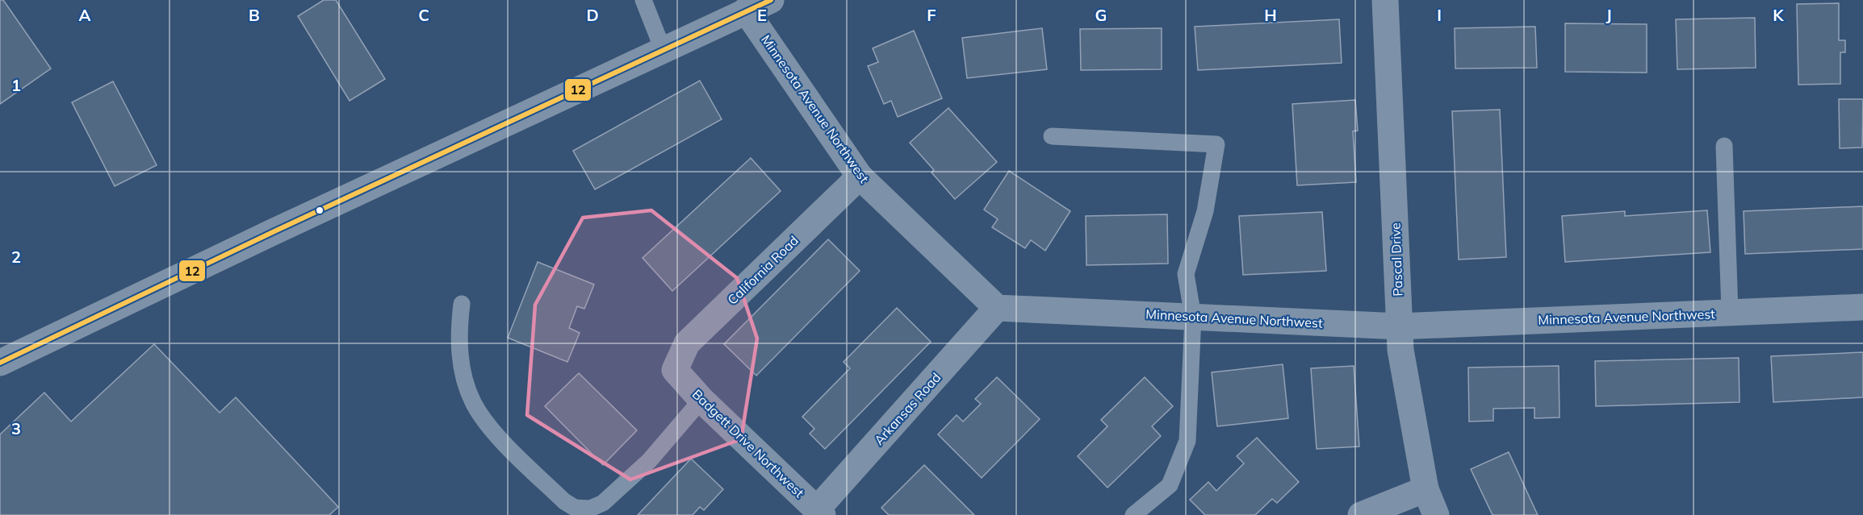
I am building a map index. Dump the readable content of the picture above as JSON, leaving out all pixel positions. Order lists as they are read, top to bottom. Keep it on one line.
{"streets":{"street":["Minnesota Avenue Northwest","Pascal Drive","California Road","Arkansas Road","Badgett Drive Northwest"]},"crossings":[["Minnesota Avenue Northwest","Pascal Drive"],["Minnesota Avenue Northwest","California Road"],["Minnesota Avenue Northwest","Arkansas Road"],["California Road","Badgett Drive Northwest"],["Arkansas Road","Badgett Drive Northwest"]],"lines":["transit line 12"],"grid":{"columns":["A","B","C","D","E","F","G","H","I","J","K"],"rows":["1","2","3"]}}
